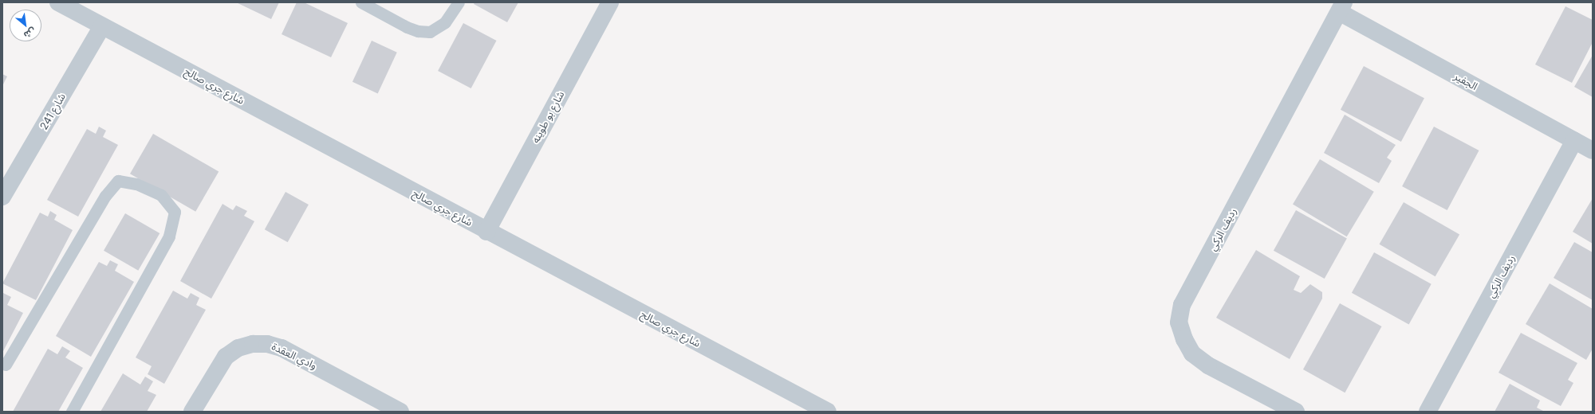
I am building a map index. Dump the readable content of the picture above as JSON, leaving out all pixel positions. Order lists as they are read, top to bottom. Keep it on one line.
{"streets":{"street":["الجفير","شارع جري صالح","شارع 241","شارع بو طوينه","رديف الركي","وادي العقدة"]},"crossings":[["الجفير","رديف الركي"],["شارع جري صالح","شارع 241"],["شارع جري صالح","شارع بو طوينه"]],"north":"bottom right"}
